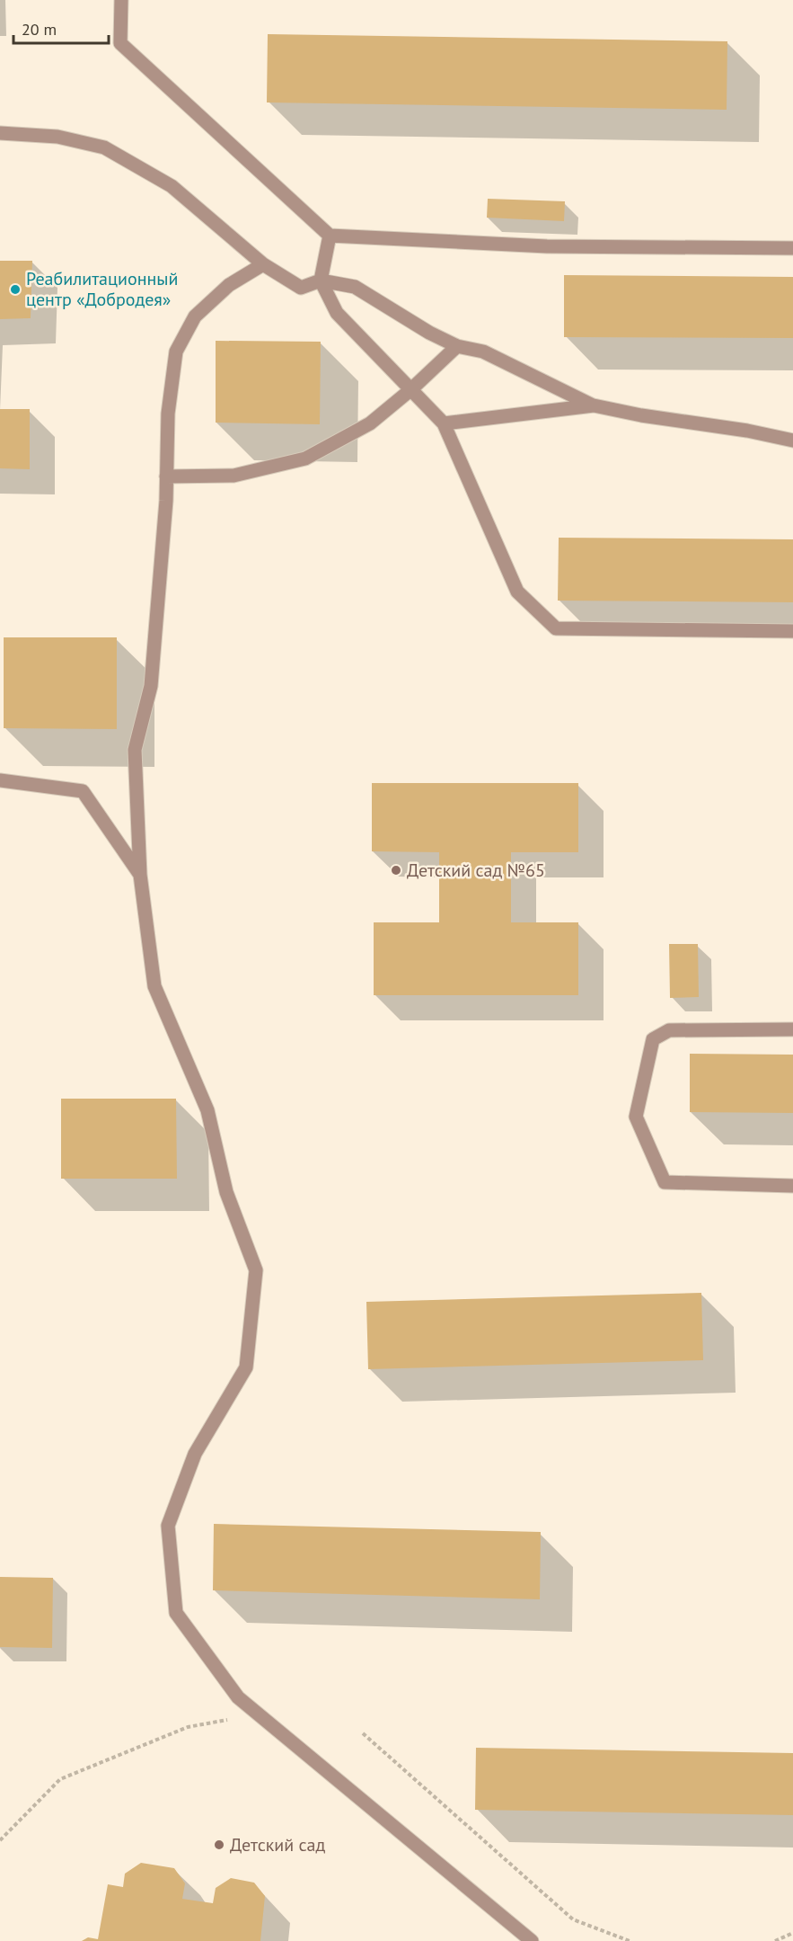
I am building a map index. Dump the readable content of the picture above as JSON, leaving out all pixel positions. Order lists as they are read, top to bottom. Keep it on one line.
{"places":["Реабилитационный центр «Добродея»","Детский сад №65","Детский сад"],"scale_bar":"20 m"}
